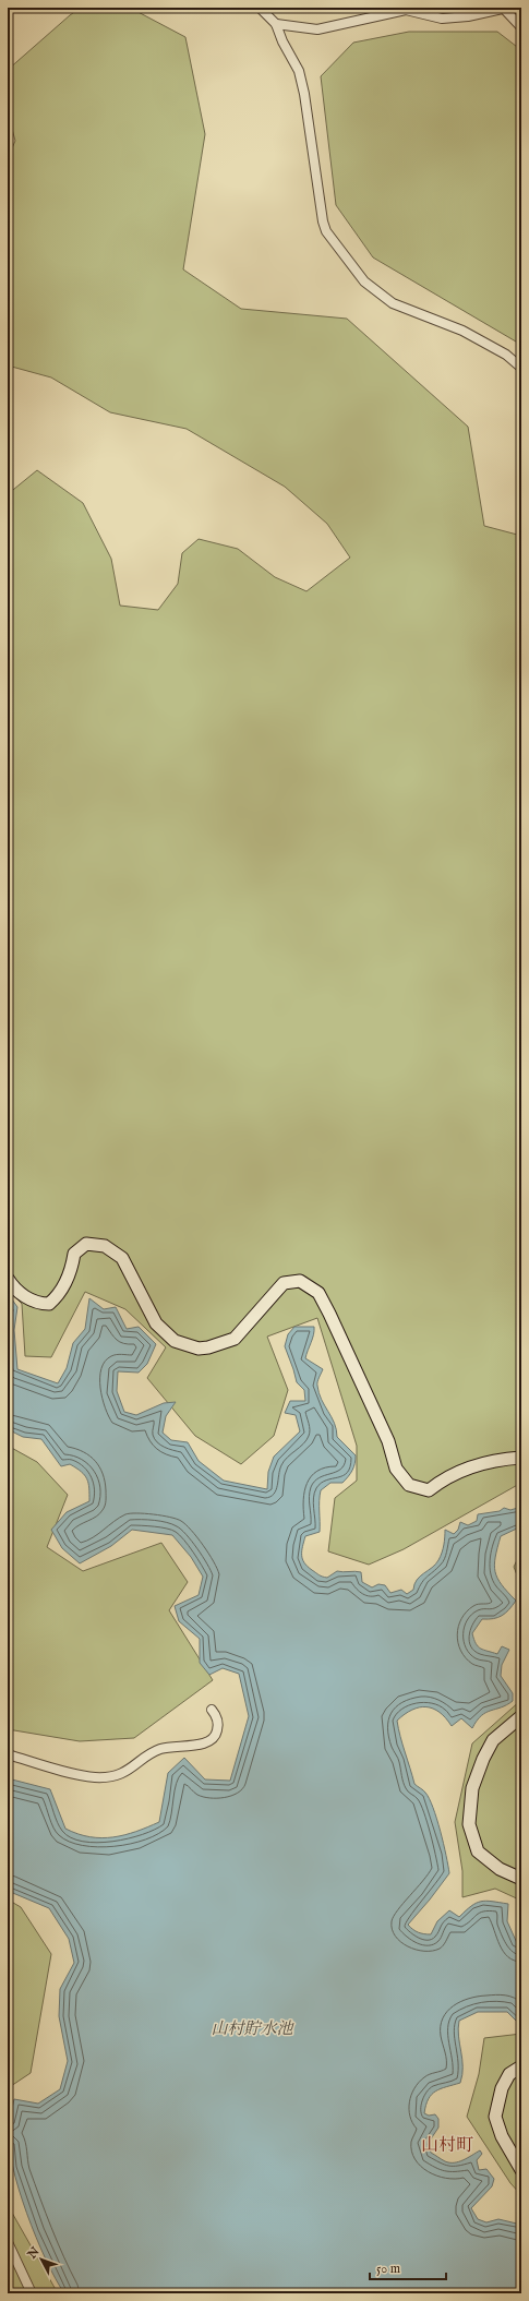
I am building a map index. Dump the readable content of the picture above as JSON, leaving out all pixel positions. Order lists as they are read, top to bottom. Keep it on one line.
{"districts":["山村町"],"water":["山村貯水池"],"scale_bar":"50 m","north":"top left"}
